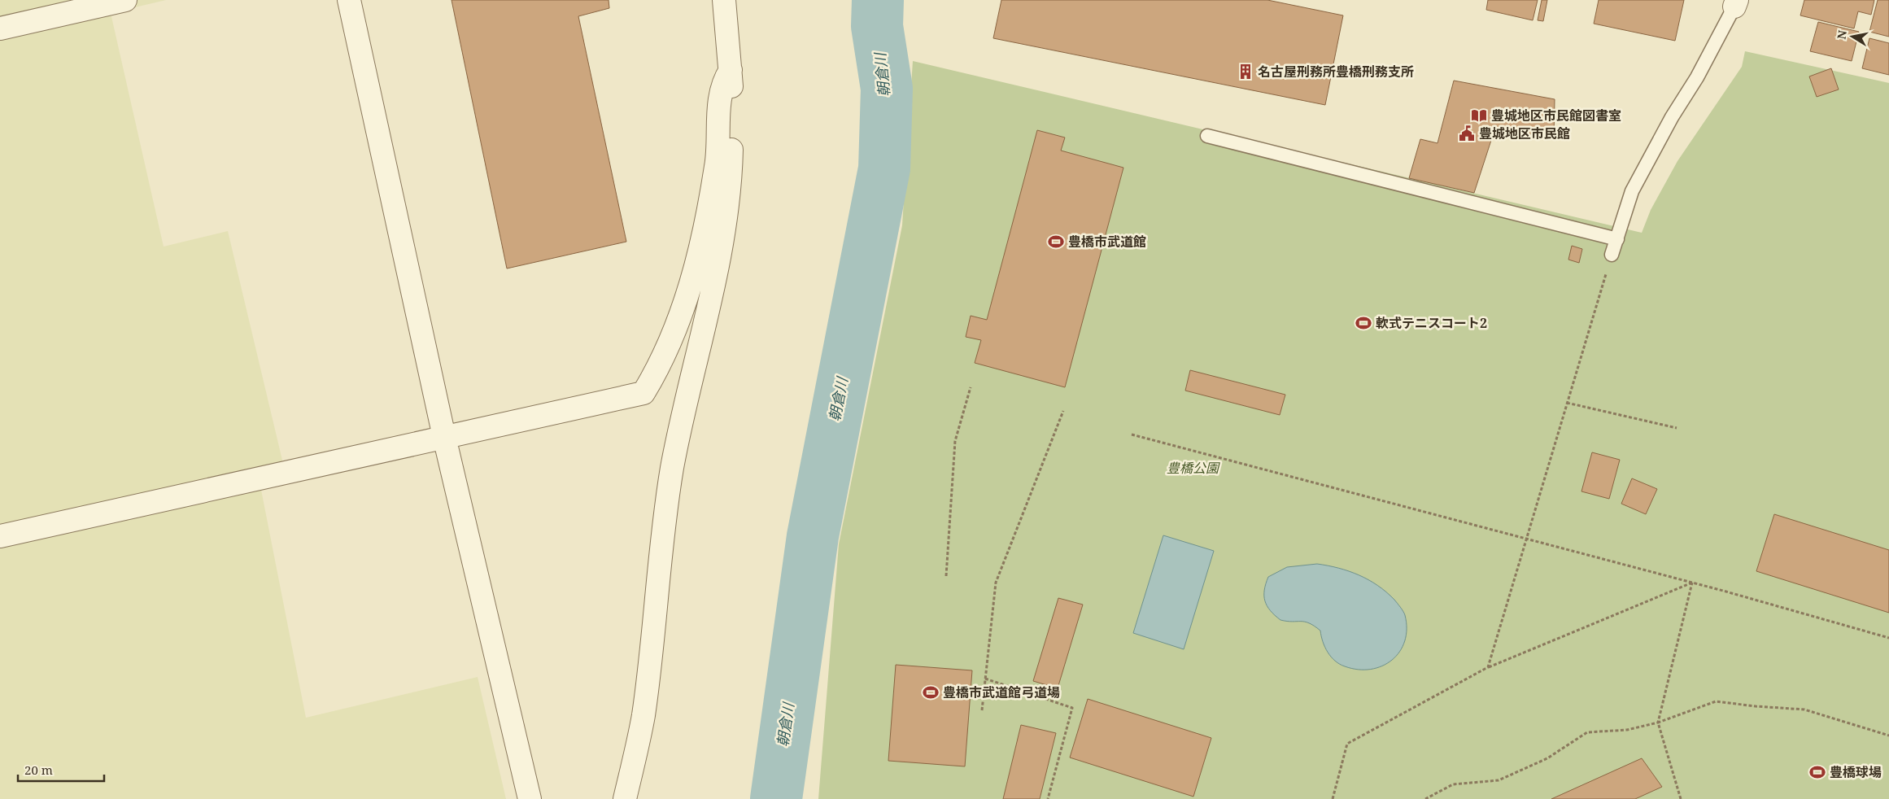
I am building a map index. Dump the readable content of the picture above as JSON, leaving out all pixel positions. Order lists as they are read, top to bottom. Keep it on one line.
{"water":["朝倉川"],"parks":["豊橋公園"],"places":{"building":["名古屋刑務所豊橋刑務支所"],"library":["豊城地区市民館図書室"],"public building":["豊城地区市民館"],"sports":["豊橋市武道館","軟式テニスコート2","豊橋市武道館弓道場","豊橋球場"]},"scale_bar":"20 m","north":"left"}
